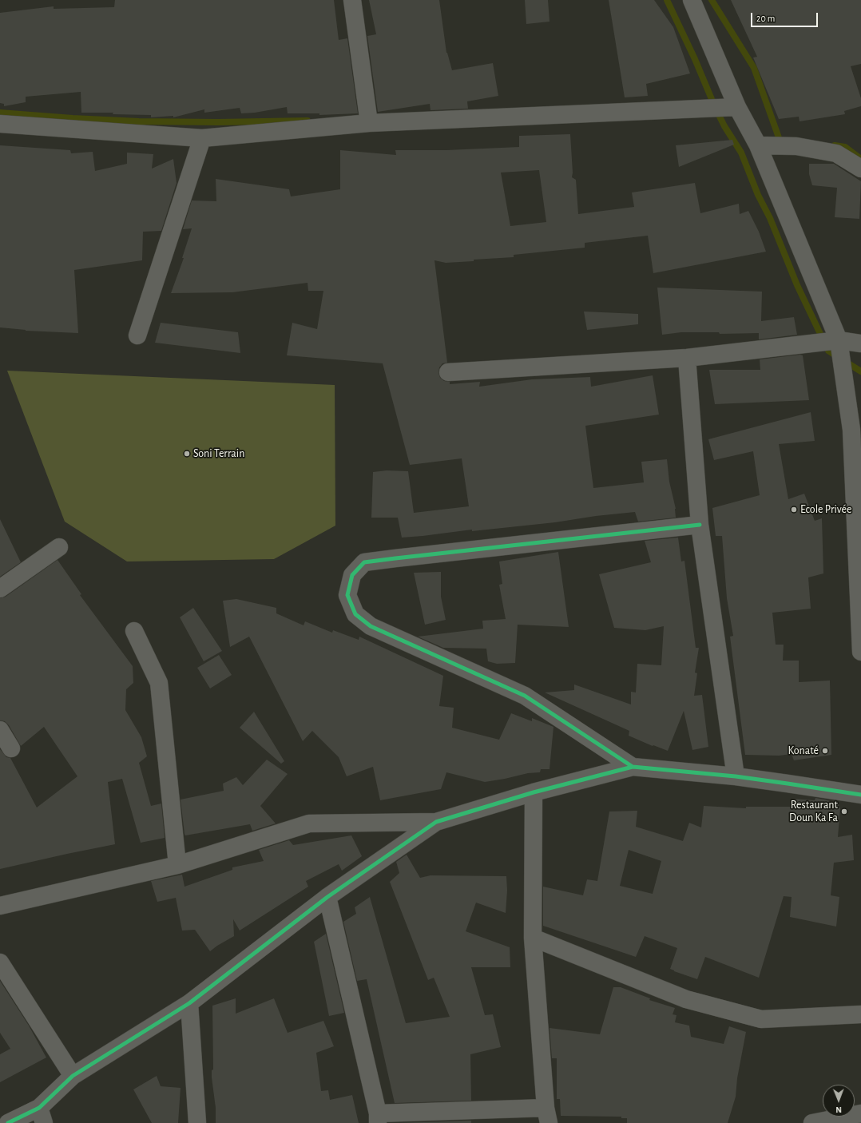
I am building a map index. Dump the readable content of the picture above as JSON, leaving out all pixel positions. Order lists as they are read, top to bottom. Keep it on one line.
{"places":["Soni Terrain","Ecole Privée","Konaté","Restaurant Doun Ka Fa"],"scale_bar":"20 m","north":"bottom"}
